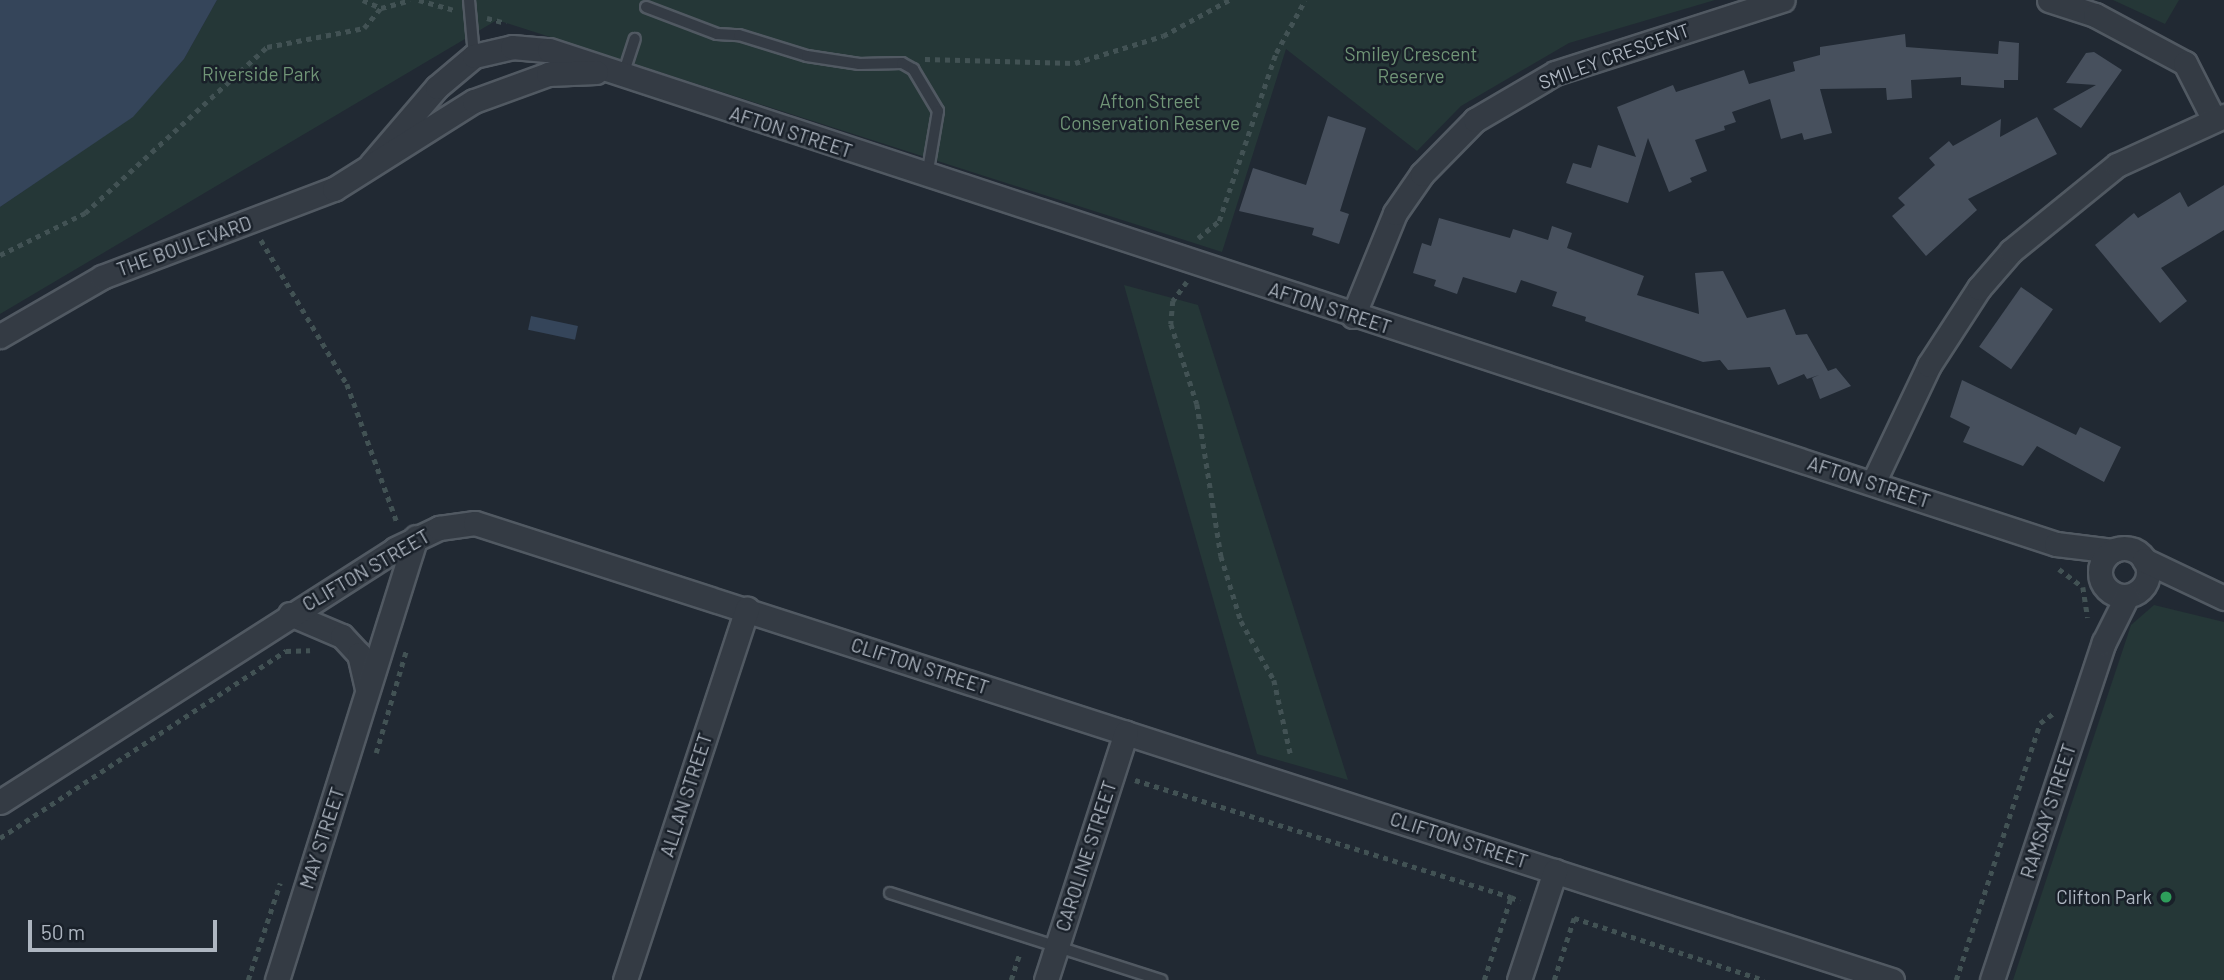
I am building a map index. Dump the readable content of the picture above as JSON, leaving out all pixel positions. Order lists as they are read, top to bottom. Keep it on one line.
{"streets":{"street":["SMILEY CRESCENT","AFTON STREET","THE BOULEVARD","CLIFTON STREET","ALLAN STREET","RAMSAY STREET","MAY STREET","CAROLINE STREET"]},"crossings":[["SMILEY CRESCENT","AFTON STREET"],["AFTON STREET","THE BOULEVARD"],["AFTON STREET","RAMSAY STREET"],["CLIFTON STREET","ALLAN STREET"],["CLIFTON STREET","MAY STREET"],["CLIFTON STREET","CAROLINE STREET"]],"parks":["Smiley Crescent Reserve","Riverside Park","Afton Street Conservation Reserve"],"places":["Clifton Park"],"scale_bar":"50 m"}
